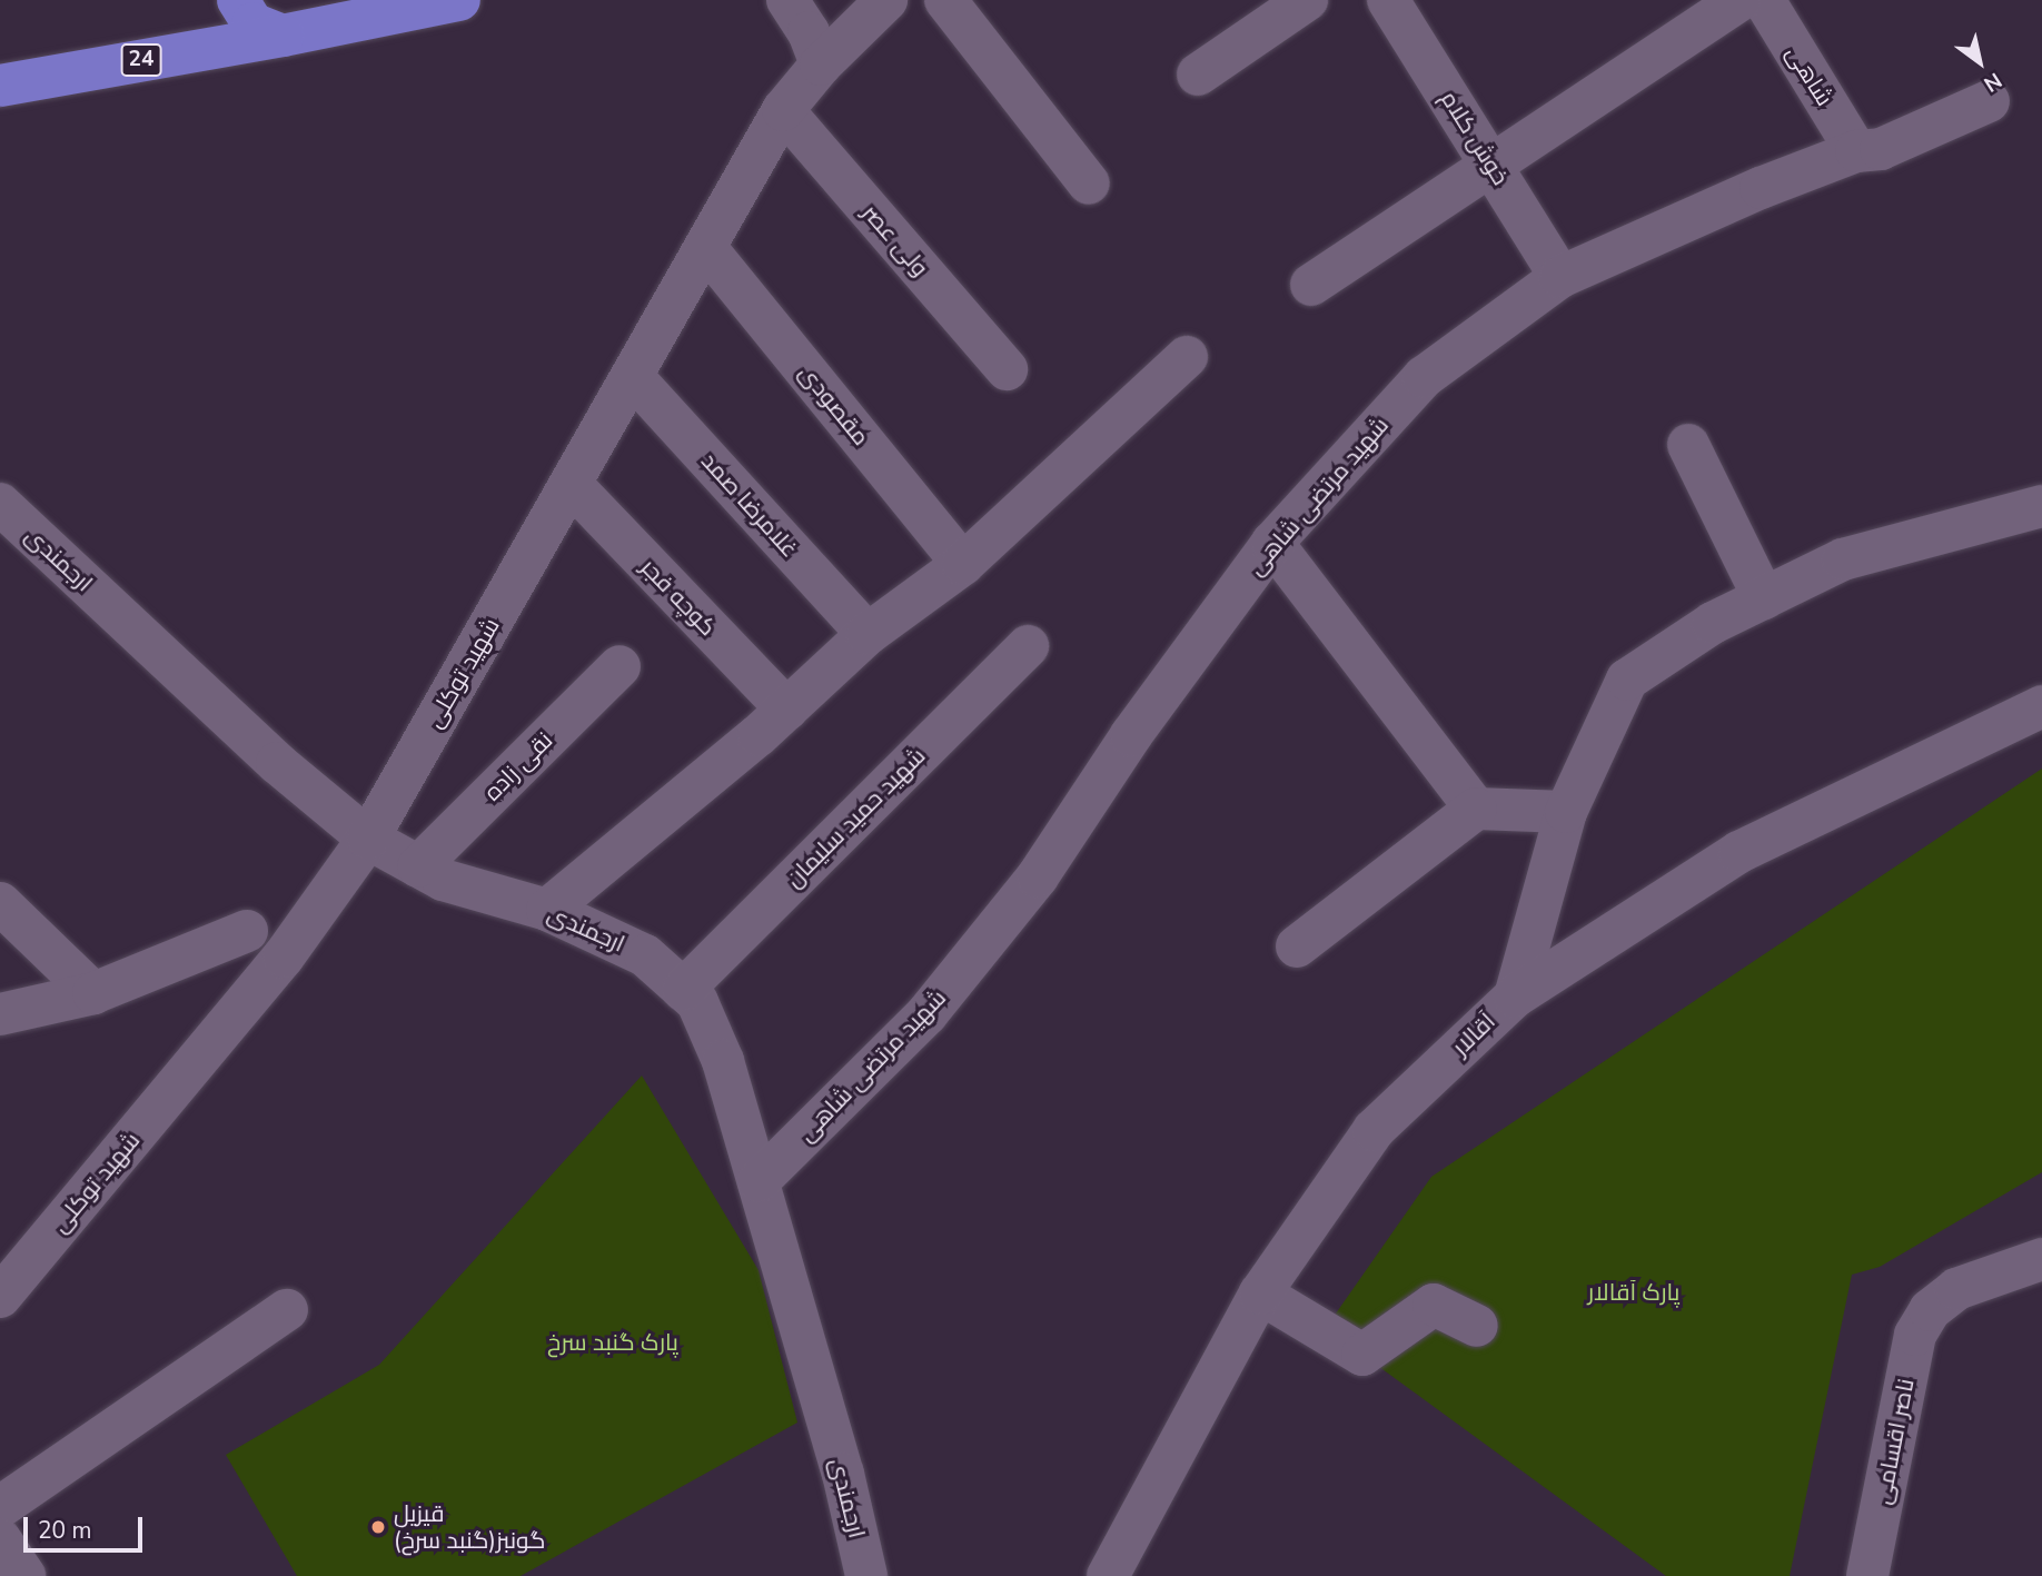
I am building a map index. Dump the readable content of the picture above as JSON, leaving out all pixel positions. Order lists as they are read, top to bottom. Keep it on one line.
{"streets":{"main road":["24"],"street":["شاهی","خوش کلام","ولی عصر","مقصودی","شهید مرتضی شاهی","غلامرضا صمد","ارجمندی","كوچه فجر","شهید توکلی","نقی زاده","شهید حمید سلیمان","آقالار","ناصر اقسامی"]},"crossings":[["شاهی","شهید مرتضی شاهی"],["خوش کلام","شهید مرتضی شاهی"],["ولی عصر","شهید توکلی"],["مقصودی","شهید توکلی"],["شهید مرتضی شاهی","ارجمندی"],["غلامرضا صمد","شهید توکلی"],["ارجمندی","شهید توکلی"],["ارجمندی","نقی زاده"],["ارجمندی","شهید حمید سلیمان"],["كوچه فجر","شهید توکلی"]],"parks":["پارک آقالار","پارک گنبد سرخ"],"places":["قیزیل گونبز(گنبد سرخ)"],"scale_bar":"20 m","north":"bottom right"}
